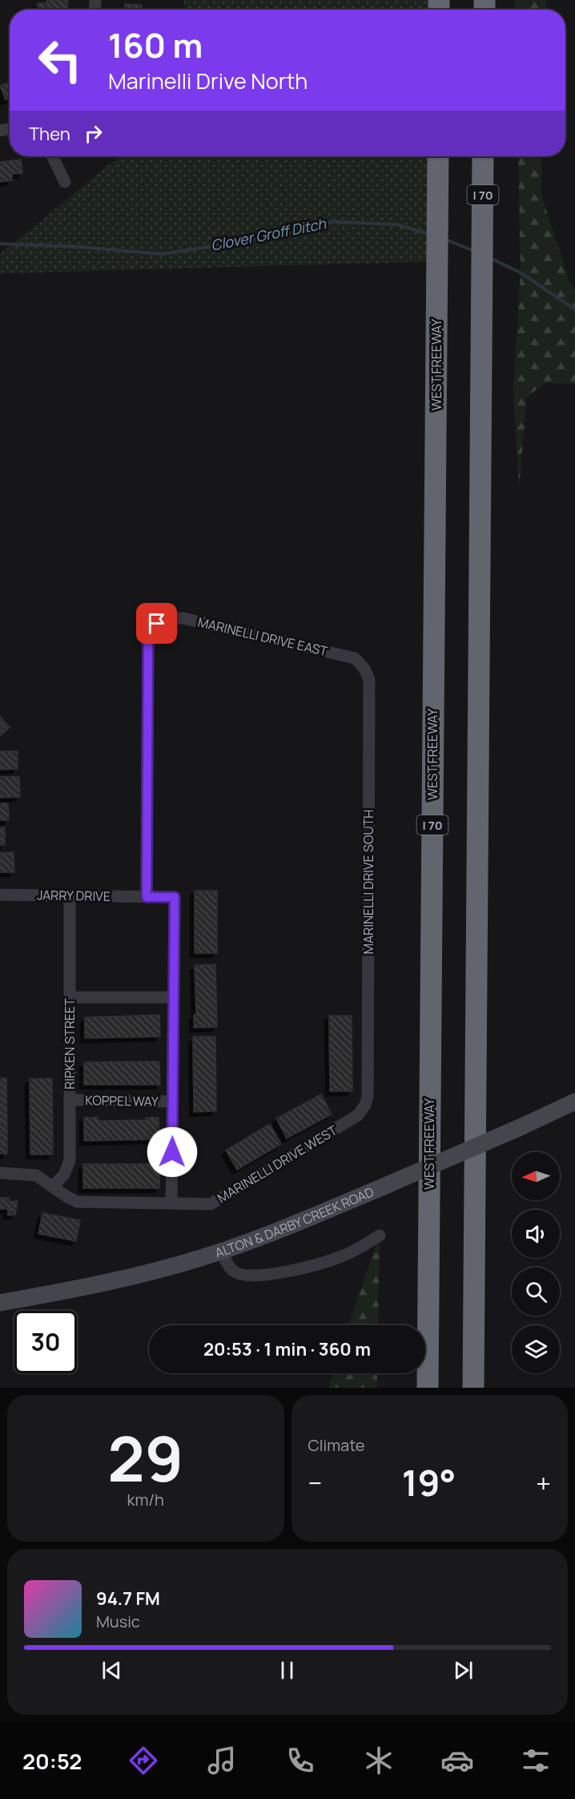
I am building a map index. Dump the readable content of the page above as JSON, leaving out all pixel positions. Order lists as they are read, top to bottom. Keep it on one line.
{"streets":{"highway":["I 70","WEST FREEWAY"],"main road":["ALTON & DARBY CREEK ROAD"],"street":["MARINELLI DRIVE EAST","MARINELLI DRIVE SOUTH","JARRY DRIVE","RIPKEN STREET","KOPPEL WAY","MARINELLI DRIVE WEST"]},"crossings":[["MARINELLI DRIVE EAST","MARINELLI DRIVE SOUTH"],["MARINELLI DRIVE EAST","JARRY DRIVE"],["MARINELLI DRIVE SOUTH","MARINELLI DRIVE WEST"],["JARRY DRIVE","RIPKEN STREET"],["RIPKEN STREET","KOPPEL WAY"],["RIPKEN STREET","MARINELLI DRIVE WEST"]],"water":["Clover Groff Ditch"],"north":"left","page":{"turn":["160 m","Marinelli Drive North"],"then":"Then","limit":"30","trip":"20:53 · 1 min · 360 m","tile":[["29","km/h"],"Climate"],"heat":["−","19°","+"],"song":["94.7 FM","Music"],"tabs":"20:52"}}
